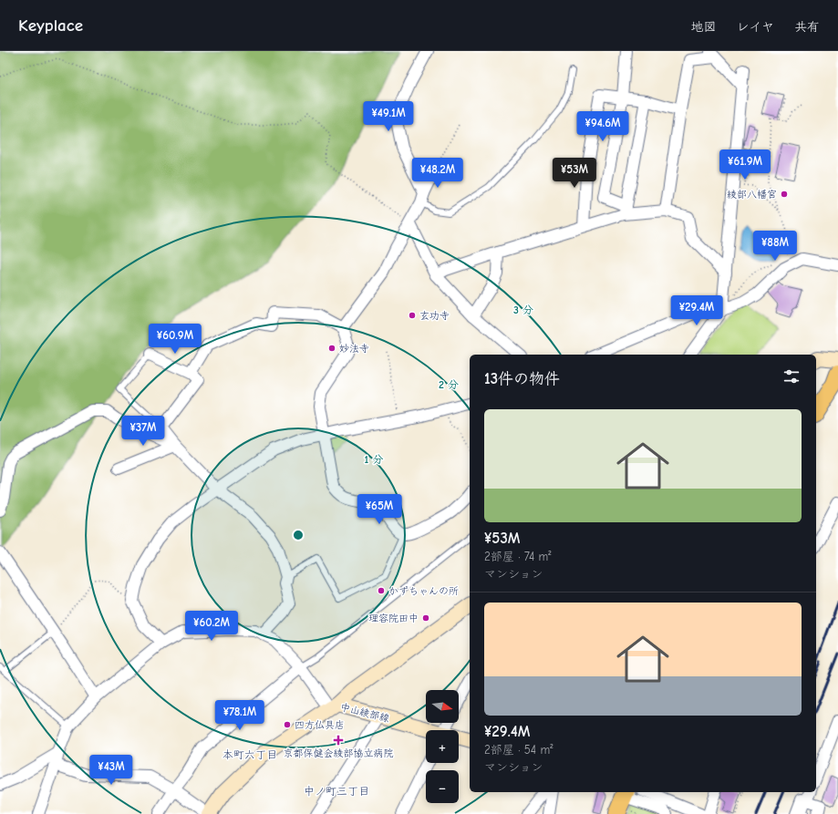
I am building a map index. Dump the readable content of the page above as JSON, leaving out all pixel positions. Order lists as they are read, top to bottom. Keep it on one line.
{"streets":{"main road":["中山綾部線"]},"districts":["本町六丁目","中ノ町三丁目"],"places":{"other":["綾部八幡宮","玄功寺","妙法寺","かずちゃんの所","理容院田中","四方仏具店"],"health":["京都保健会綾部協立病院"]},"north":"right","page":{"header":"Keyplace","nav":["地図","レイヤ","共有"],"price":["¥49.1M","¥94.6M","¥61.9M","¥48.2M","¥53M","¥88M","¥29.4M","¥60.9M","¥37M","¥65M","¥60.2M","¥78.1M","¥43M"],"heading":"13件の物件","list":[{"name":"¥53M","note":"2部屋 · 74 m² · マンション"},{"name":"¥29.4M","note":"2部屋 · 54 m² · マンション"}],"map_buttons":["+","−"]},"rings":["3 分","2 分","1 分"]}
